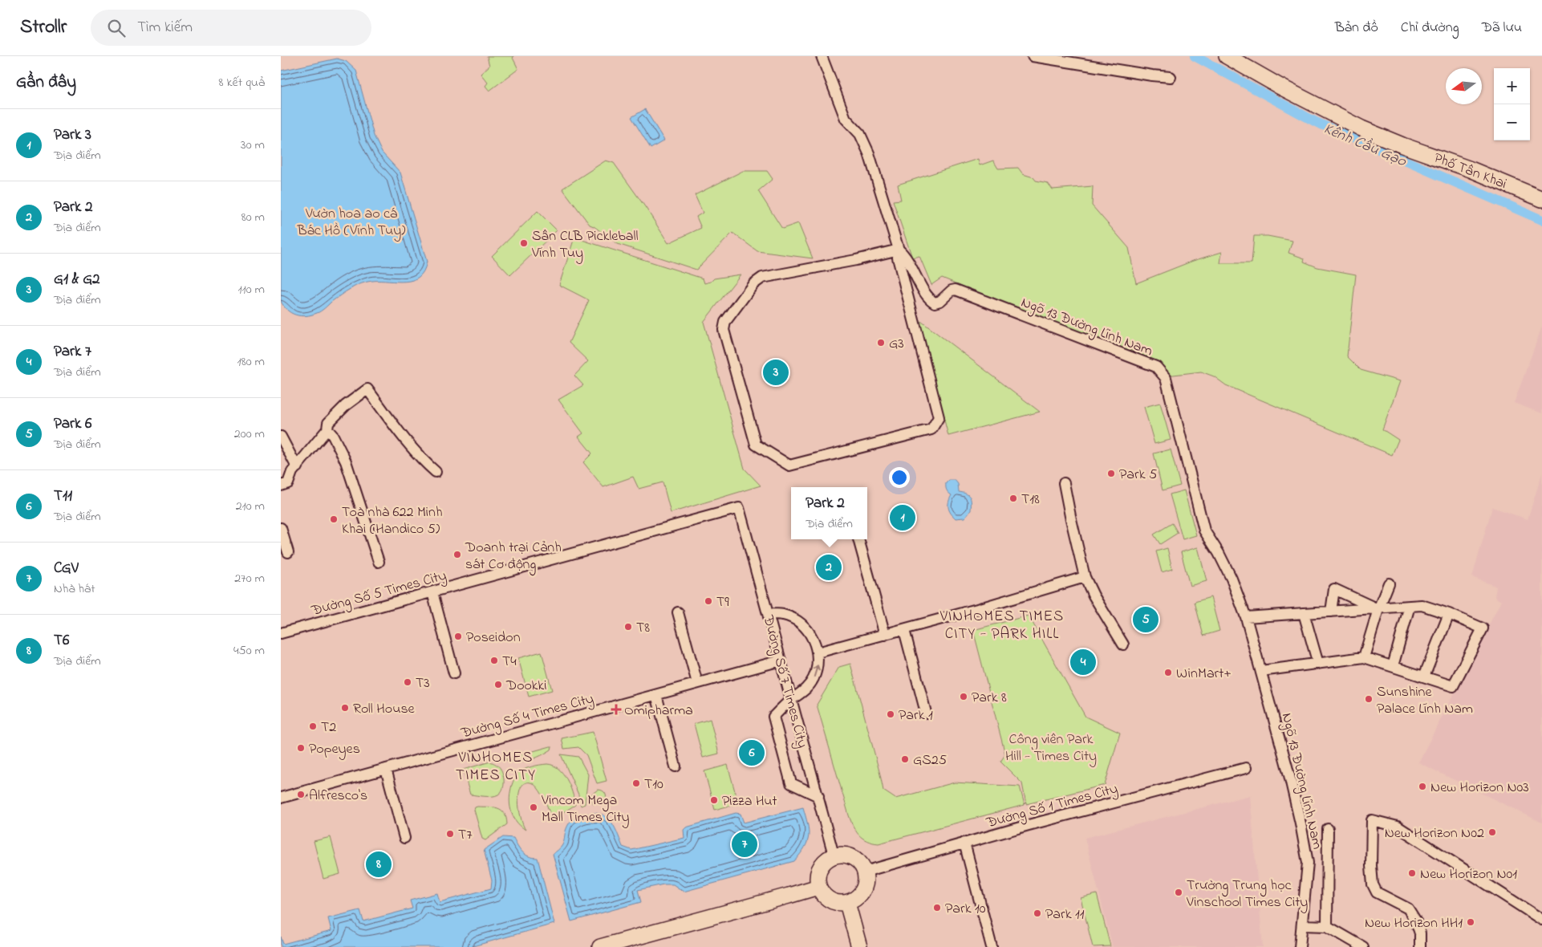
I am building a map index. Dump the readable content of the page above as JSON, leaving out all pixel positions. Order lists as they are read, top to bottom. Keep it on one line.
{"streets":{"street":["Phố Tân Khai","Ngõ 13 Đường Lĩnh Nam","Đường Số 5 Times City","Đường Số 7 Times City","Đường Số 4 Times City","Đường Số 1 Times City"]},"crossings":[["Đường Số 5 Times City","Đường Số 7 Times City"],["Đường Số 7 Times City","Đường Số 4 Times City"],["Đường Số 7 Times City","Đường Số 1 Times City"]],"districts":["VINHOMES TIMES CITY - PARK HILL","VINHOMES TIMES CITY"],"water":["Kênh Cầu Gạo"],"parks":["Vườn hoa ao cá Bác Hồ (Vĩnh Tuy)","Công viên Park Hill - Times City"],"places":{"other":["Sân CLB Pickleball Vĩnh Tuy","G3","Park 5","T18","Toà nhà 622 Minh Khai (Handico 5)","Doanh trại Cảnh sát Cơ động","T9","T8","Poseidon","T4","WinMart+","T3","Dookki","Park 8","Sunshine Palace Lĩnh Nam","Roll House","Park 1","T2","Popeyes","GS25","T10","New Horizon N03","Alfresco's","Pizza Hut","Vincom Mega Mall Times City","New Horizon N02","T7","New Horizon N01","Trường Trung học Vinschool Times City","Park 10","Park 11","New Horizon HH1"],"health":["Omipharma"]},"north":"left","page":{"header":"Strollr","search":"Tìm kiếm","nav":["Bản đồ","Chỉ đường","Đã lưu"],"heading":["Gần đây","8 kết quả"],"map_buttons":["+","−"],"list":[{"mark":"1","name":"Park 3","note":"Địa điểm","value":"30 m"},{"mark":"2","name":"Park 2","note":"Địa điểm","value":"80 m"},{"mark":"3","name":"G1 & G2","note":"Địa điểm","value":"110 m"},{"mark":"4","name":"Park 7","note":"Địa điểm","value":"180 m"},{"mark":"5","name":"Park 6","note":"Địa điểm","value":"200 m"},{"mark":"6","name":"T11","note":"Địa điểm","value":"210 m"},{"mark":"7","name":"CGV","note":"Nhà hát","value":"270 m"},{"mark":"8","name":"T6","note":"Địa điểm","value":"450 m"}],"pins":["3","1","2","5","4","6","7","8"],"popup":["Park 2","Địa điểm"]}}
